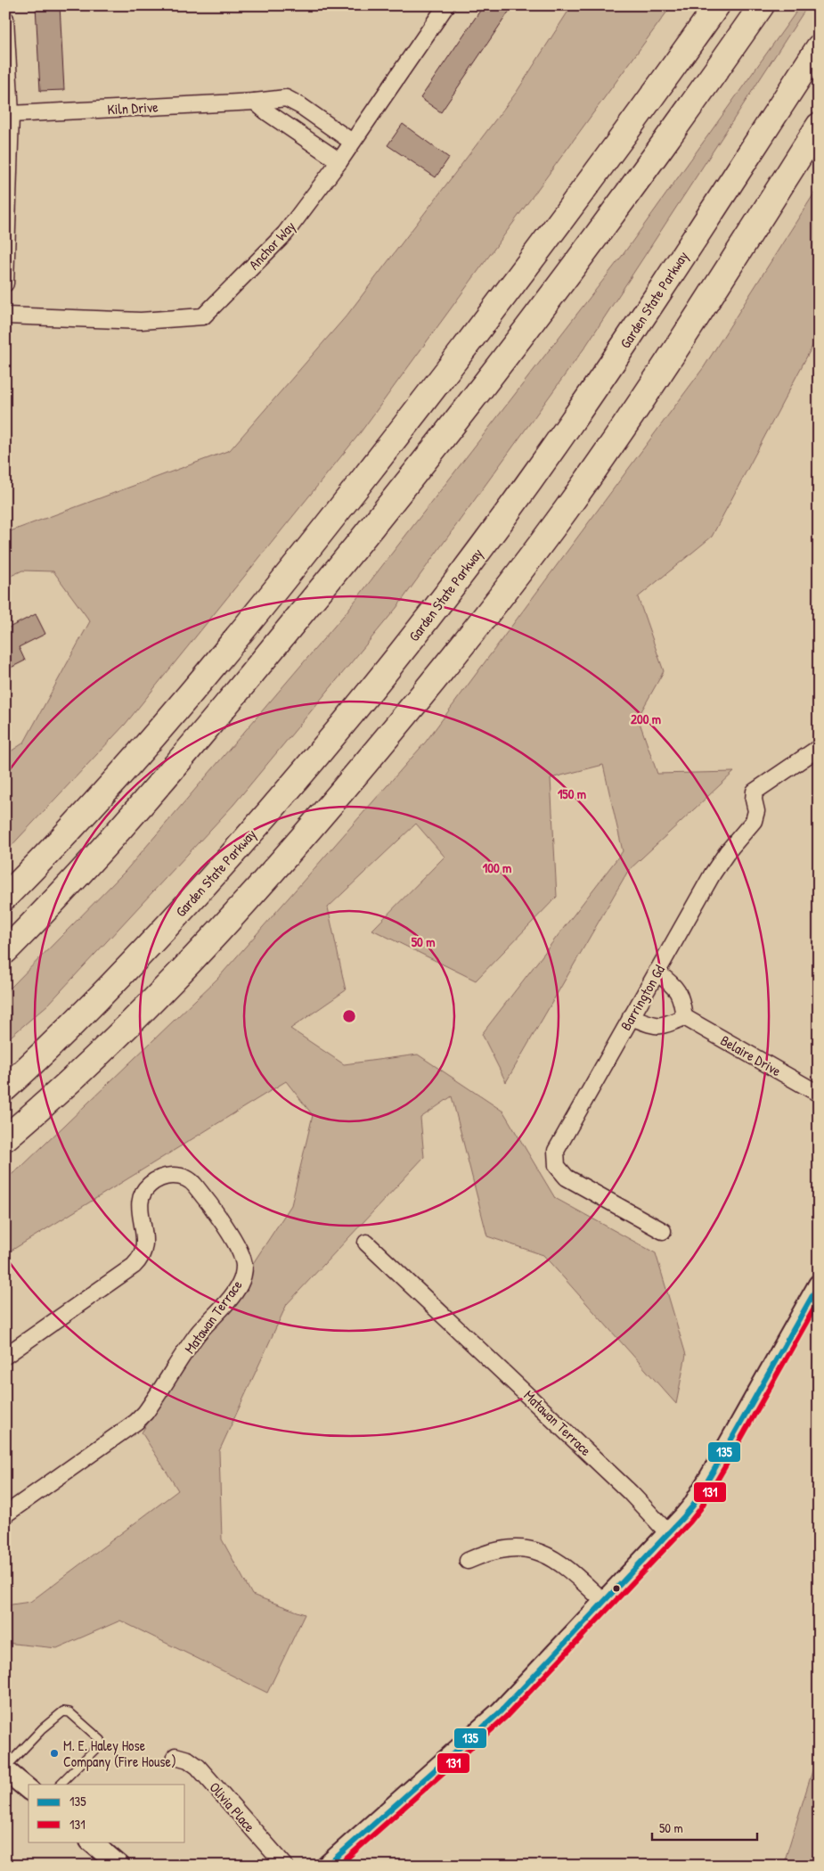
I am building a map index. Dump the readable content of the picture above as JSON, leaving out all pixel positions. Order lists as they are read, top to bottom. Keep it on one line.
{"streets":{"highway":["Garden State Parkway"],"street":["Kiln Drive","Anchor Way","Barrington Gd","Belaire Drive","Matawan Terrace","Olivia Place"]},"crossings":[["Kiln Drive","Anchor Way"]],"places":["M. E. Haley Hose Company (Fire House)"],"lines":["transit line 135","transit line 131"],"legend":["135","131"],"scale_bar":"50 m","rings":["200 m","150 m","100 m","50 m"]}
